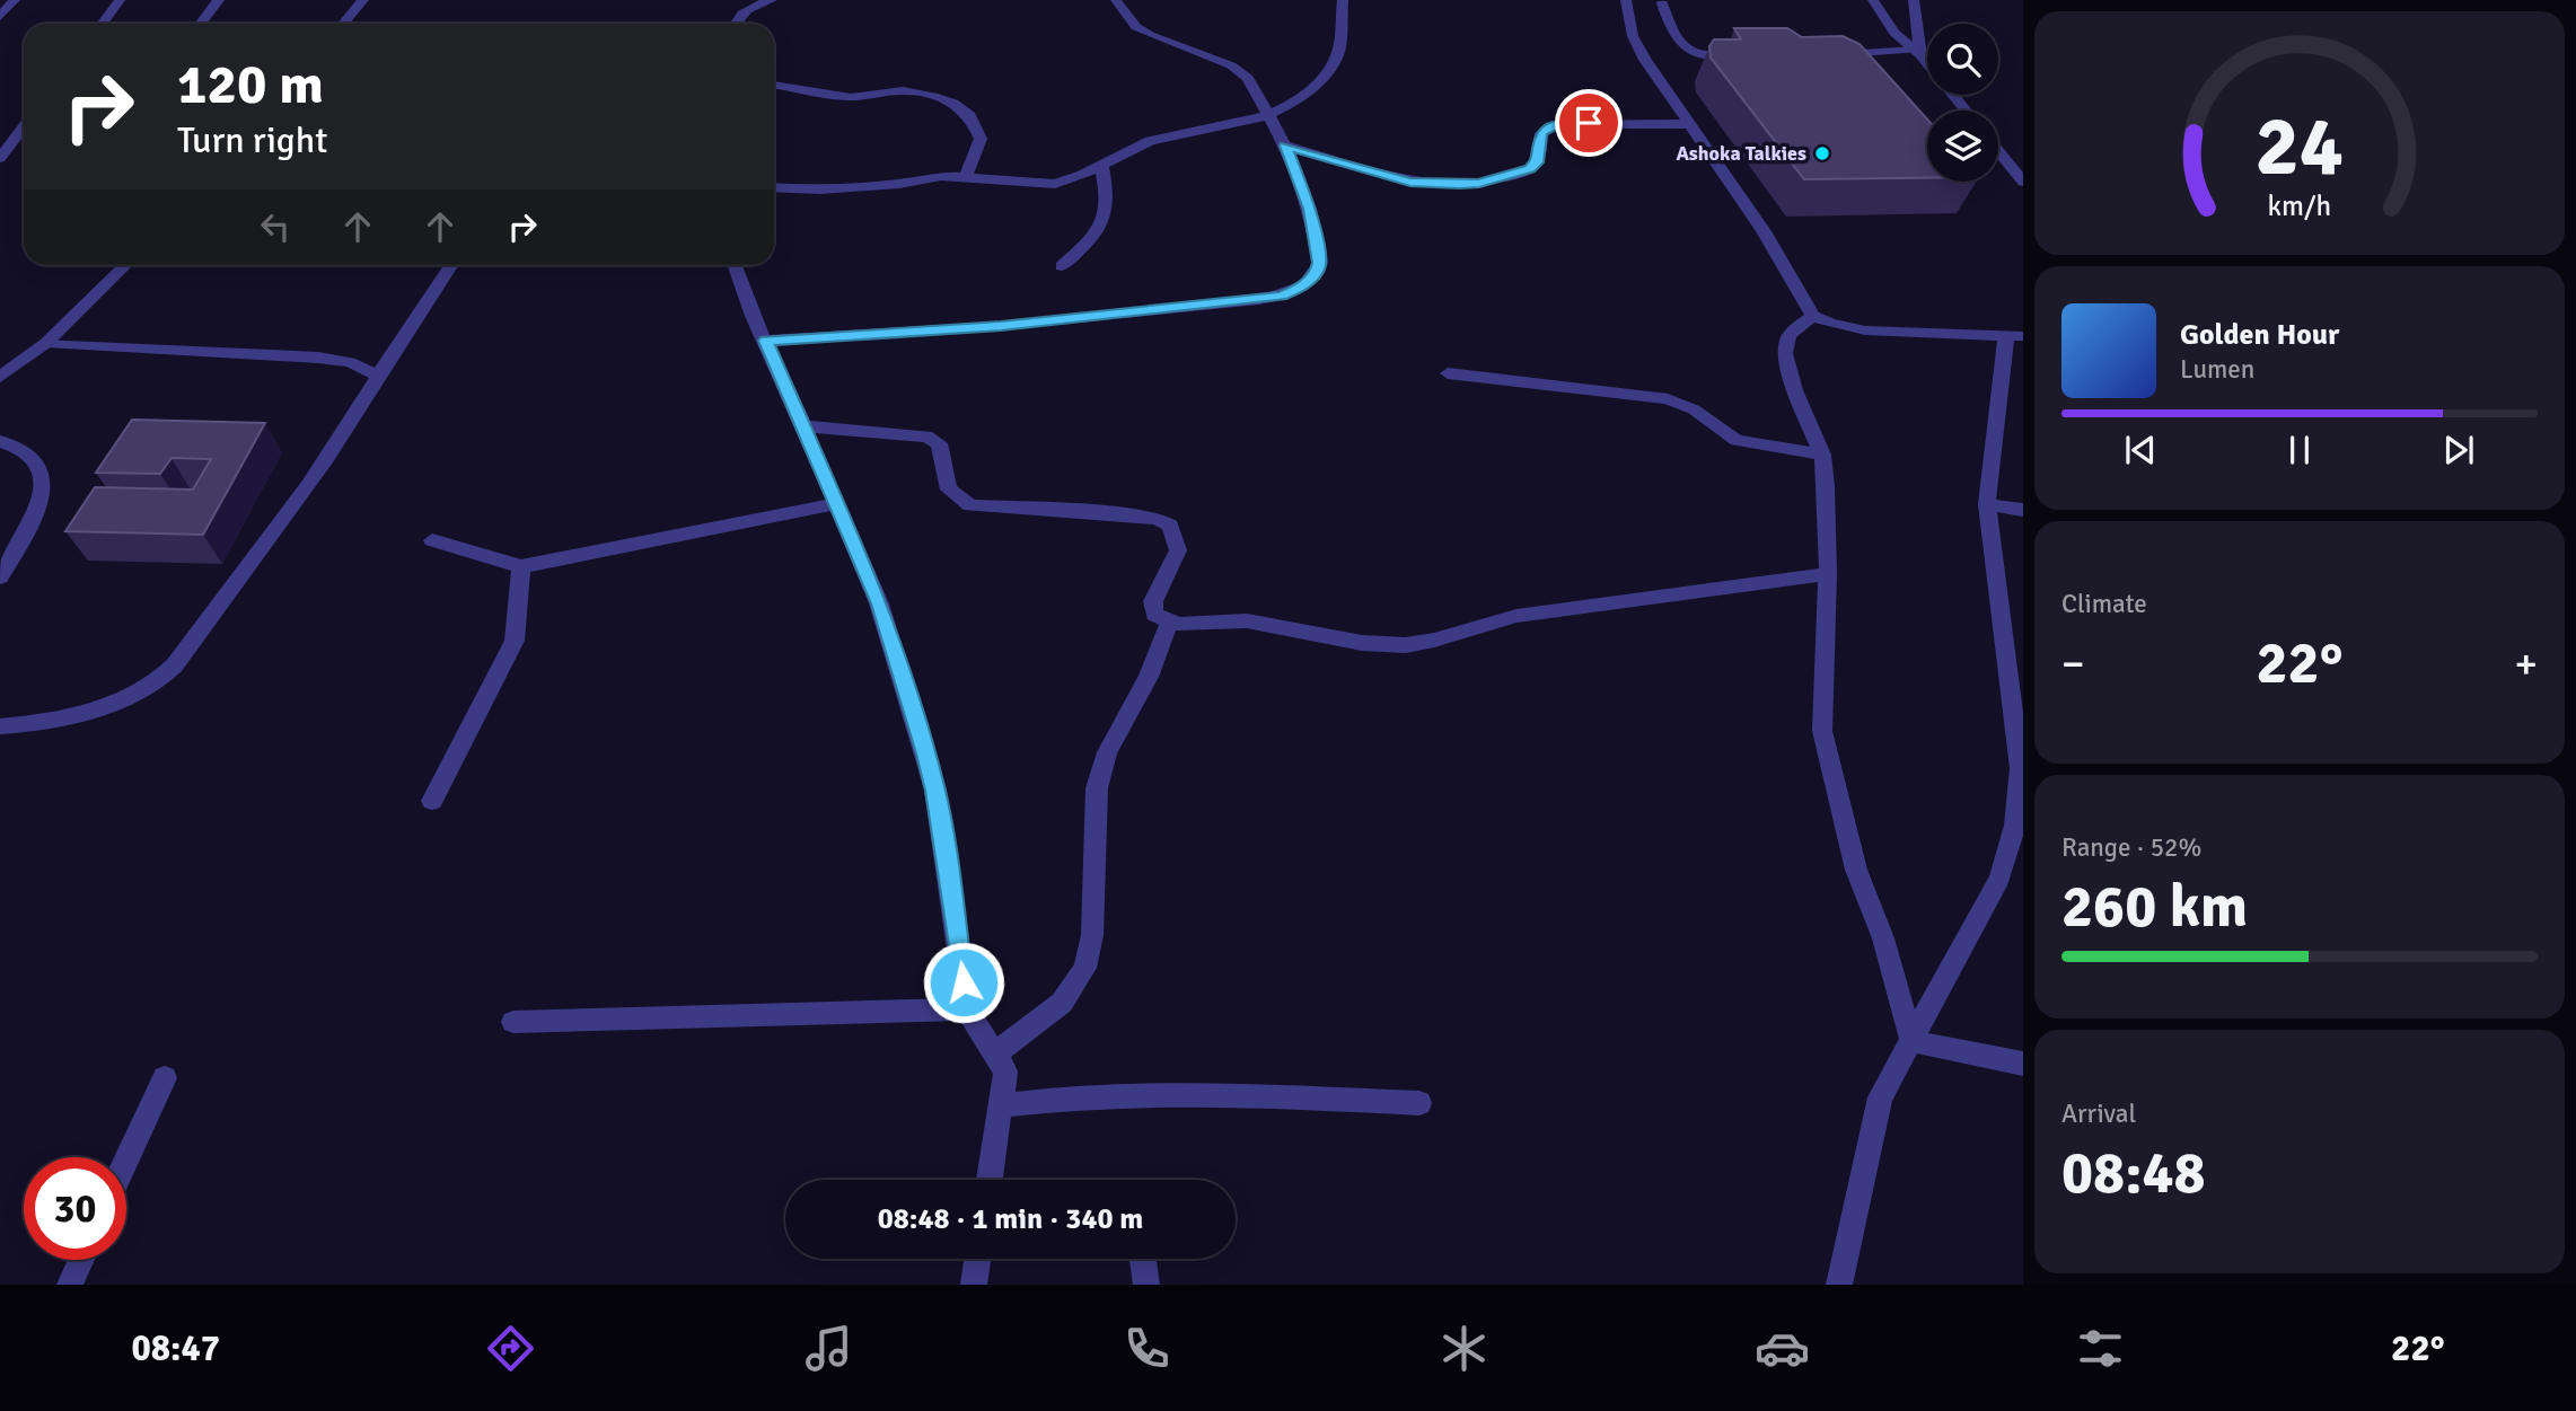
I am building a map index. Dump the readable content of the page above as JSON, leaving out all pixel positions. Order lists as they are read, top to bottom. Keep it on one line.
{"places":["Ashoka Talkies"],"page":{"turn":["120 m","Turn right"],"song":["Golden Hour","Lumen"],"tile":["Climate",["Range · 52%","260 km"],["Arrival","08:48"]],"heat":["−","22°","+"],"limit":"30","trip":"08:48 · 1 min · 340 m","tabs":["08:47","22°"],"gauge":["24","km/h"]}}
